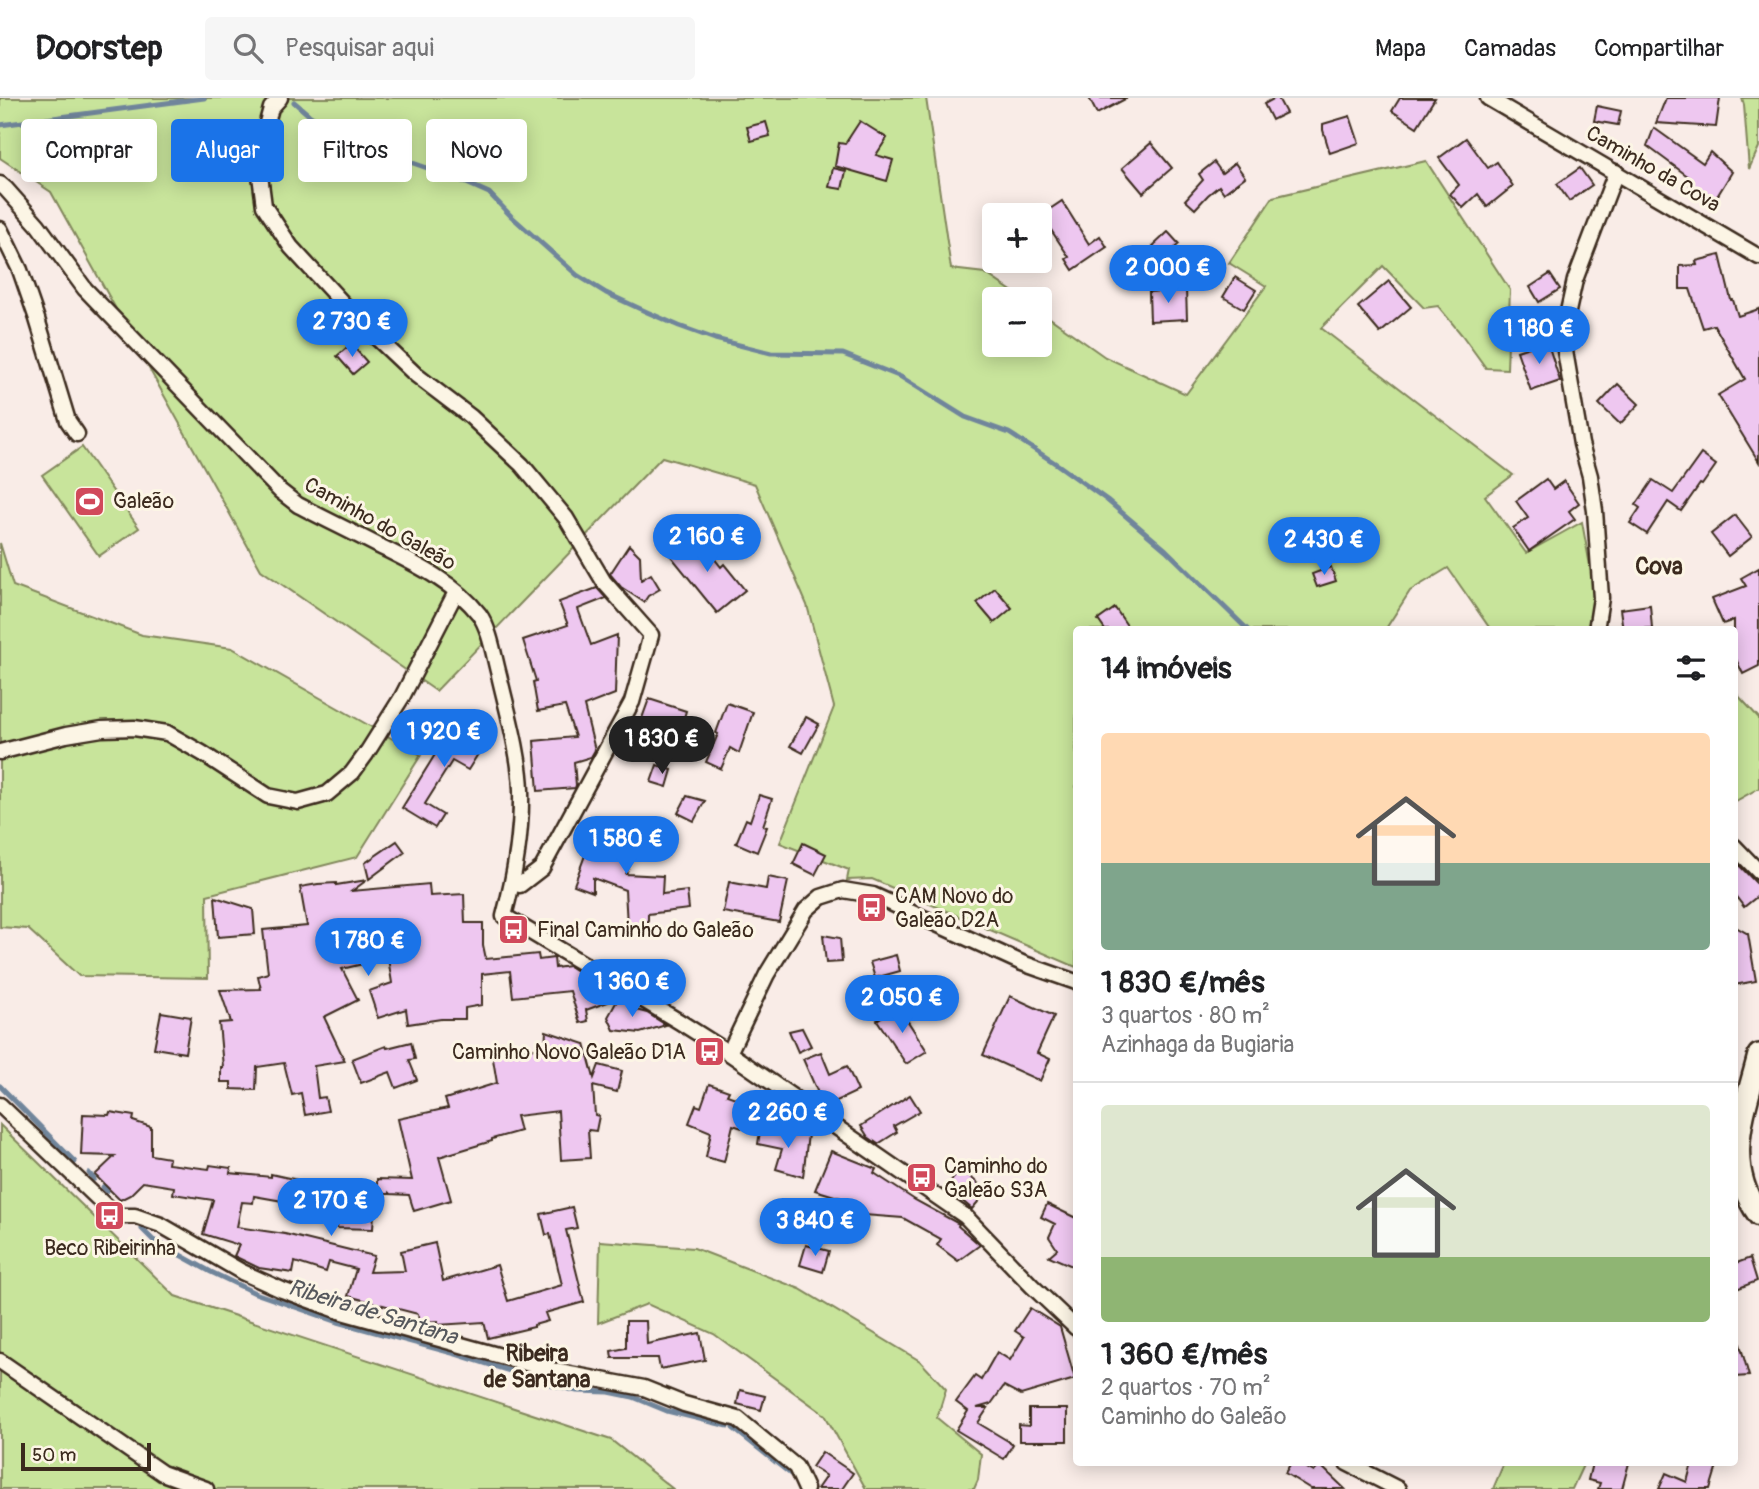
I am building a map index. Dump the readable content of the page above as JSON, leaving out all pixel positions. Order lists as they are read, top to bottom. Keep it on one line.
{"streets":{"street":["Caminho da Cova","Caminho do Galeão"]},"districts":["Cova","Ribeira de Santana"],"water":["Ribeira de Santana"],"places":{"sports":["Galeão"],"bus stop":["CAM Novo do Galeão D2A","Final Caminho do Galeão","Caminho Novo Galeão D1A","Caminho do Galeão S3A","Beco Ribeirinha"]},"scale_bar":"50 m","page":{"header":"Doorstep","search":"Pesquisar aqui","nav":["Mapa","Camadas","Compartilhar"],"chip":["Comprar","Alugar","Filtros","Novo"],"map_buttons":["+","−"],"price":["2 000 €","2 730 €","1 180 €","2 160 €","2 430 €","1 920 €","1 830 €","1 580 €","1 780 €","1 360 €","2 050 €","2 260 €","2 170 €","3 840 €"],"heading":"14 imóveis","list":[{"name":"1 830 €/mês","note":"3 quartos · 80 m² · Azinhaga da Bugiaria"},{"name":"1 360 €/mês","note":"2 quartos · 70 m² · Caminho do Galeão"}],"scale":"50 m"}}
